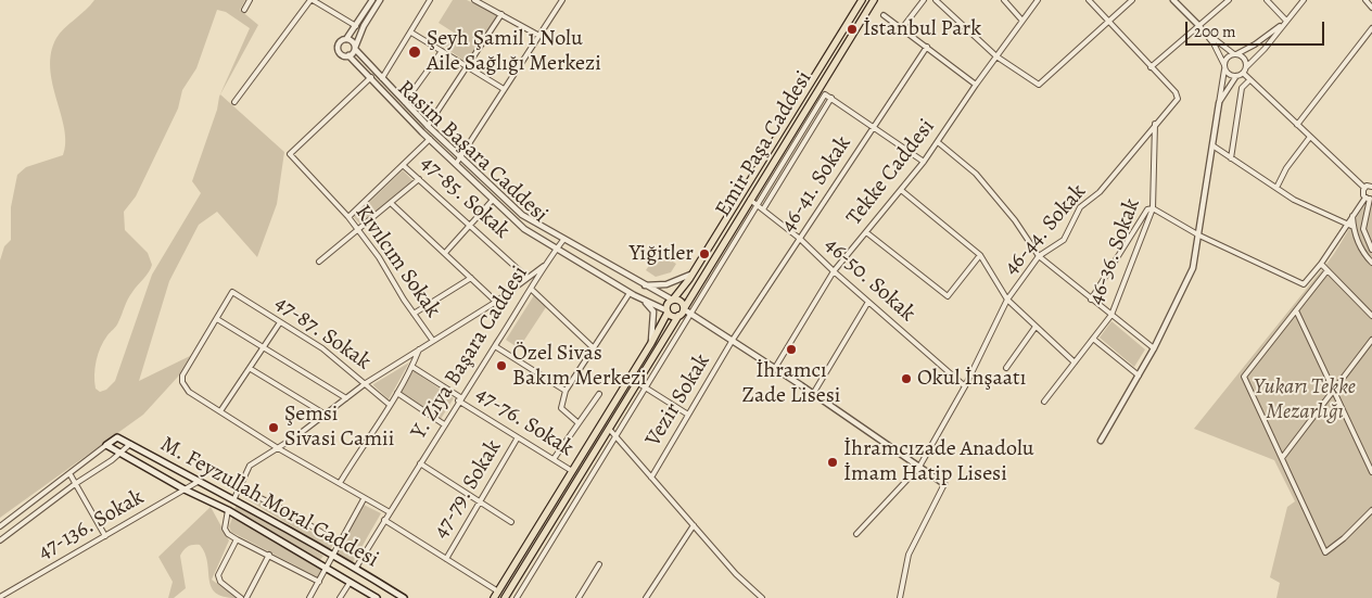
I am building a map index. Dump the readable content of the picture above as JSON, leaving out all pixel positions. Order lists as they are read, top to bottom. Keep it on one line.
{"streets":{"main road":["Emir Paşa Caddesi","M. Feyzullah Moral Caddesi"],"street":["Rasim Başara Caddesi","Tekke Caddesi","46-41. Sokak","47-85. Sokak","46-44. Sokak","46-36. Sokak","Kıvılcım Sokak","46-50. Sokak","47-87. Sokak","Y. Ziya Başara Caddesi","Vezir Sokak","47-76. Sokak","47-79. Sokak","47-136. Sokak"]},"crossings":[["Emir Paşa Caddesi","Rasim Başara Caddesi"],["Emir Paşa Caddesi","46-50. Sokak"],["Rasim Başara Caddesi","Kıvılcım Sokak"],["Rasim Başara Caddesi","Y. Ziya Başara Caddesi"],["Tekke Caddesi","46-50. Sokak"],["46-41. Sokak","46-50. Sokak"],["46-41. Sokak","Vezir Sokak"],["46-44. Sokak","46-36. Sokak"],["46-44. Sokak","46-50. Sokak"],["Y. Ziya Başara Caddesi","47-76. Sokak"],["Y. Ziya Başara Caddesi","M. Feyzullah Moral Caddesi"],["47-76. Sokak","47-79. Sokak"],["M. Feyzullah Moral Caddesi","47-136. Sokak"]],"parks":["Yukarı Tekke Mezarlığı"],"places":["İstanbul Park","Şeyh Şamil 1 Nolu Aile Sağlığı Merkezi","Yiğitler","İhramcı Zade Lisesi","Özel Sivas Bakım Merkezi","Okul İnşaatı","Şemsi Sivasi Camii","İhramcızade Anadolu İmam Hatip Lisesi"],"scale_bar":"200 m"}
